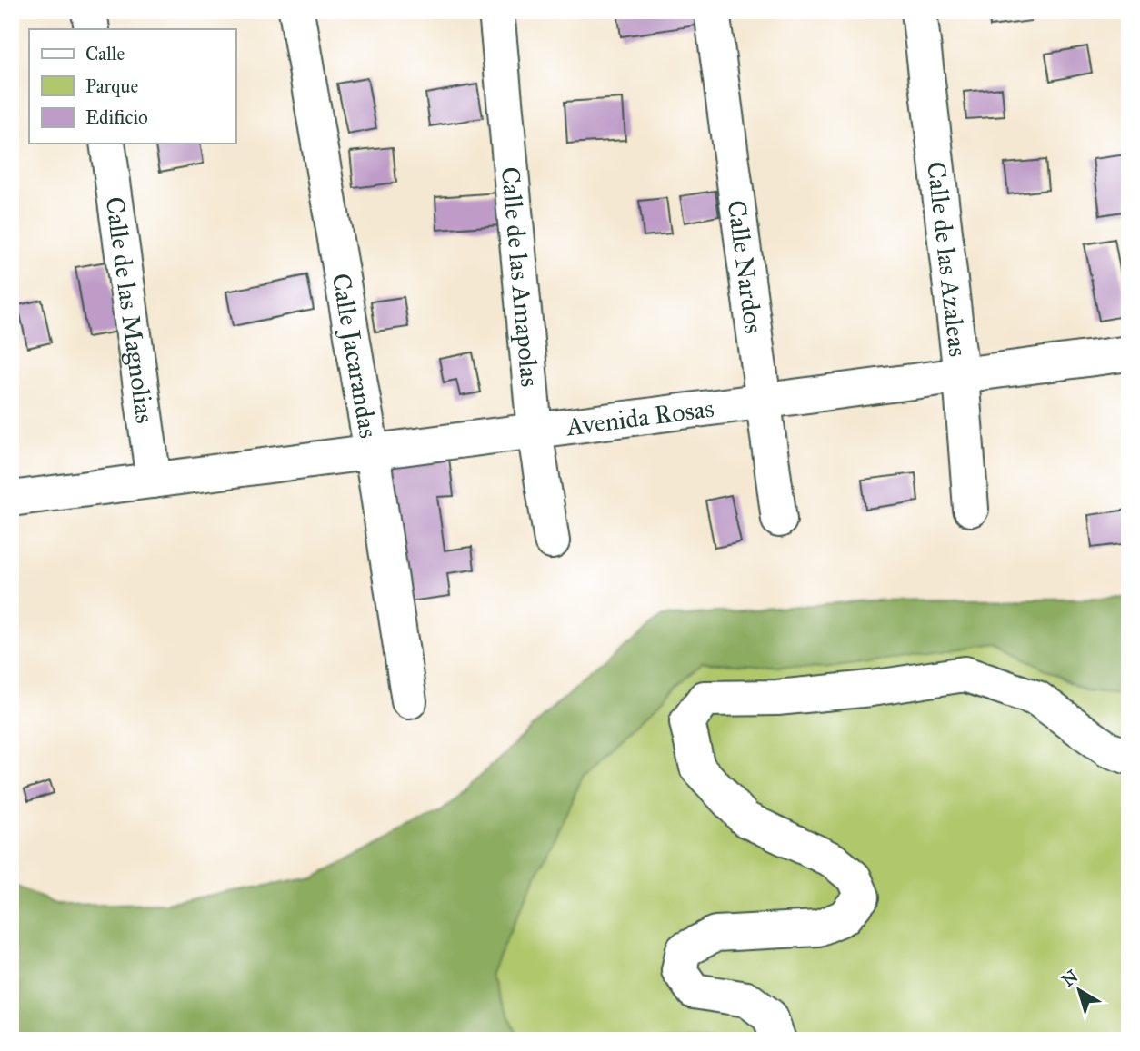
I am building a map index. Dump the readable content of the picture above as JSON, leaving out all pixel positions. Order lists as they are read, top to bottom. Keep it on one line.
{"streets":{"street":["Calle de las Azaleas","Calle Nardos","Calle de las Amapolas","Calle de las Magnolias","Calle Jacarandas","Avenida Rosas"]},"crossings":[["Calle de las Azaleas","Avenida Rosas"],["Calle Nardos","Avenida Rosas"],["Calle de las Amapolas","Avenida Rosas"],["Calle de las Magnolias","Avenida Rosas"],["Calle Jacarandas","Avenida Rosas"]],"legend":["Calle","Parque","Edificio"],"north":"top left"}
